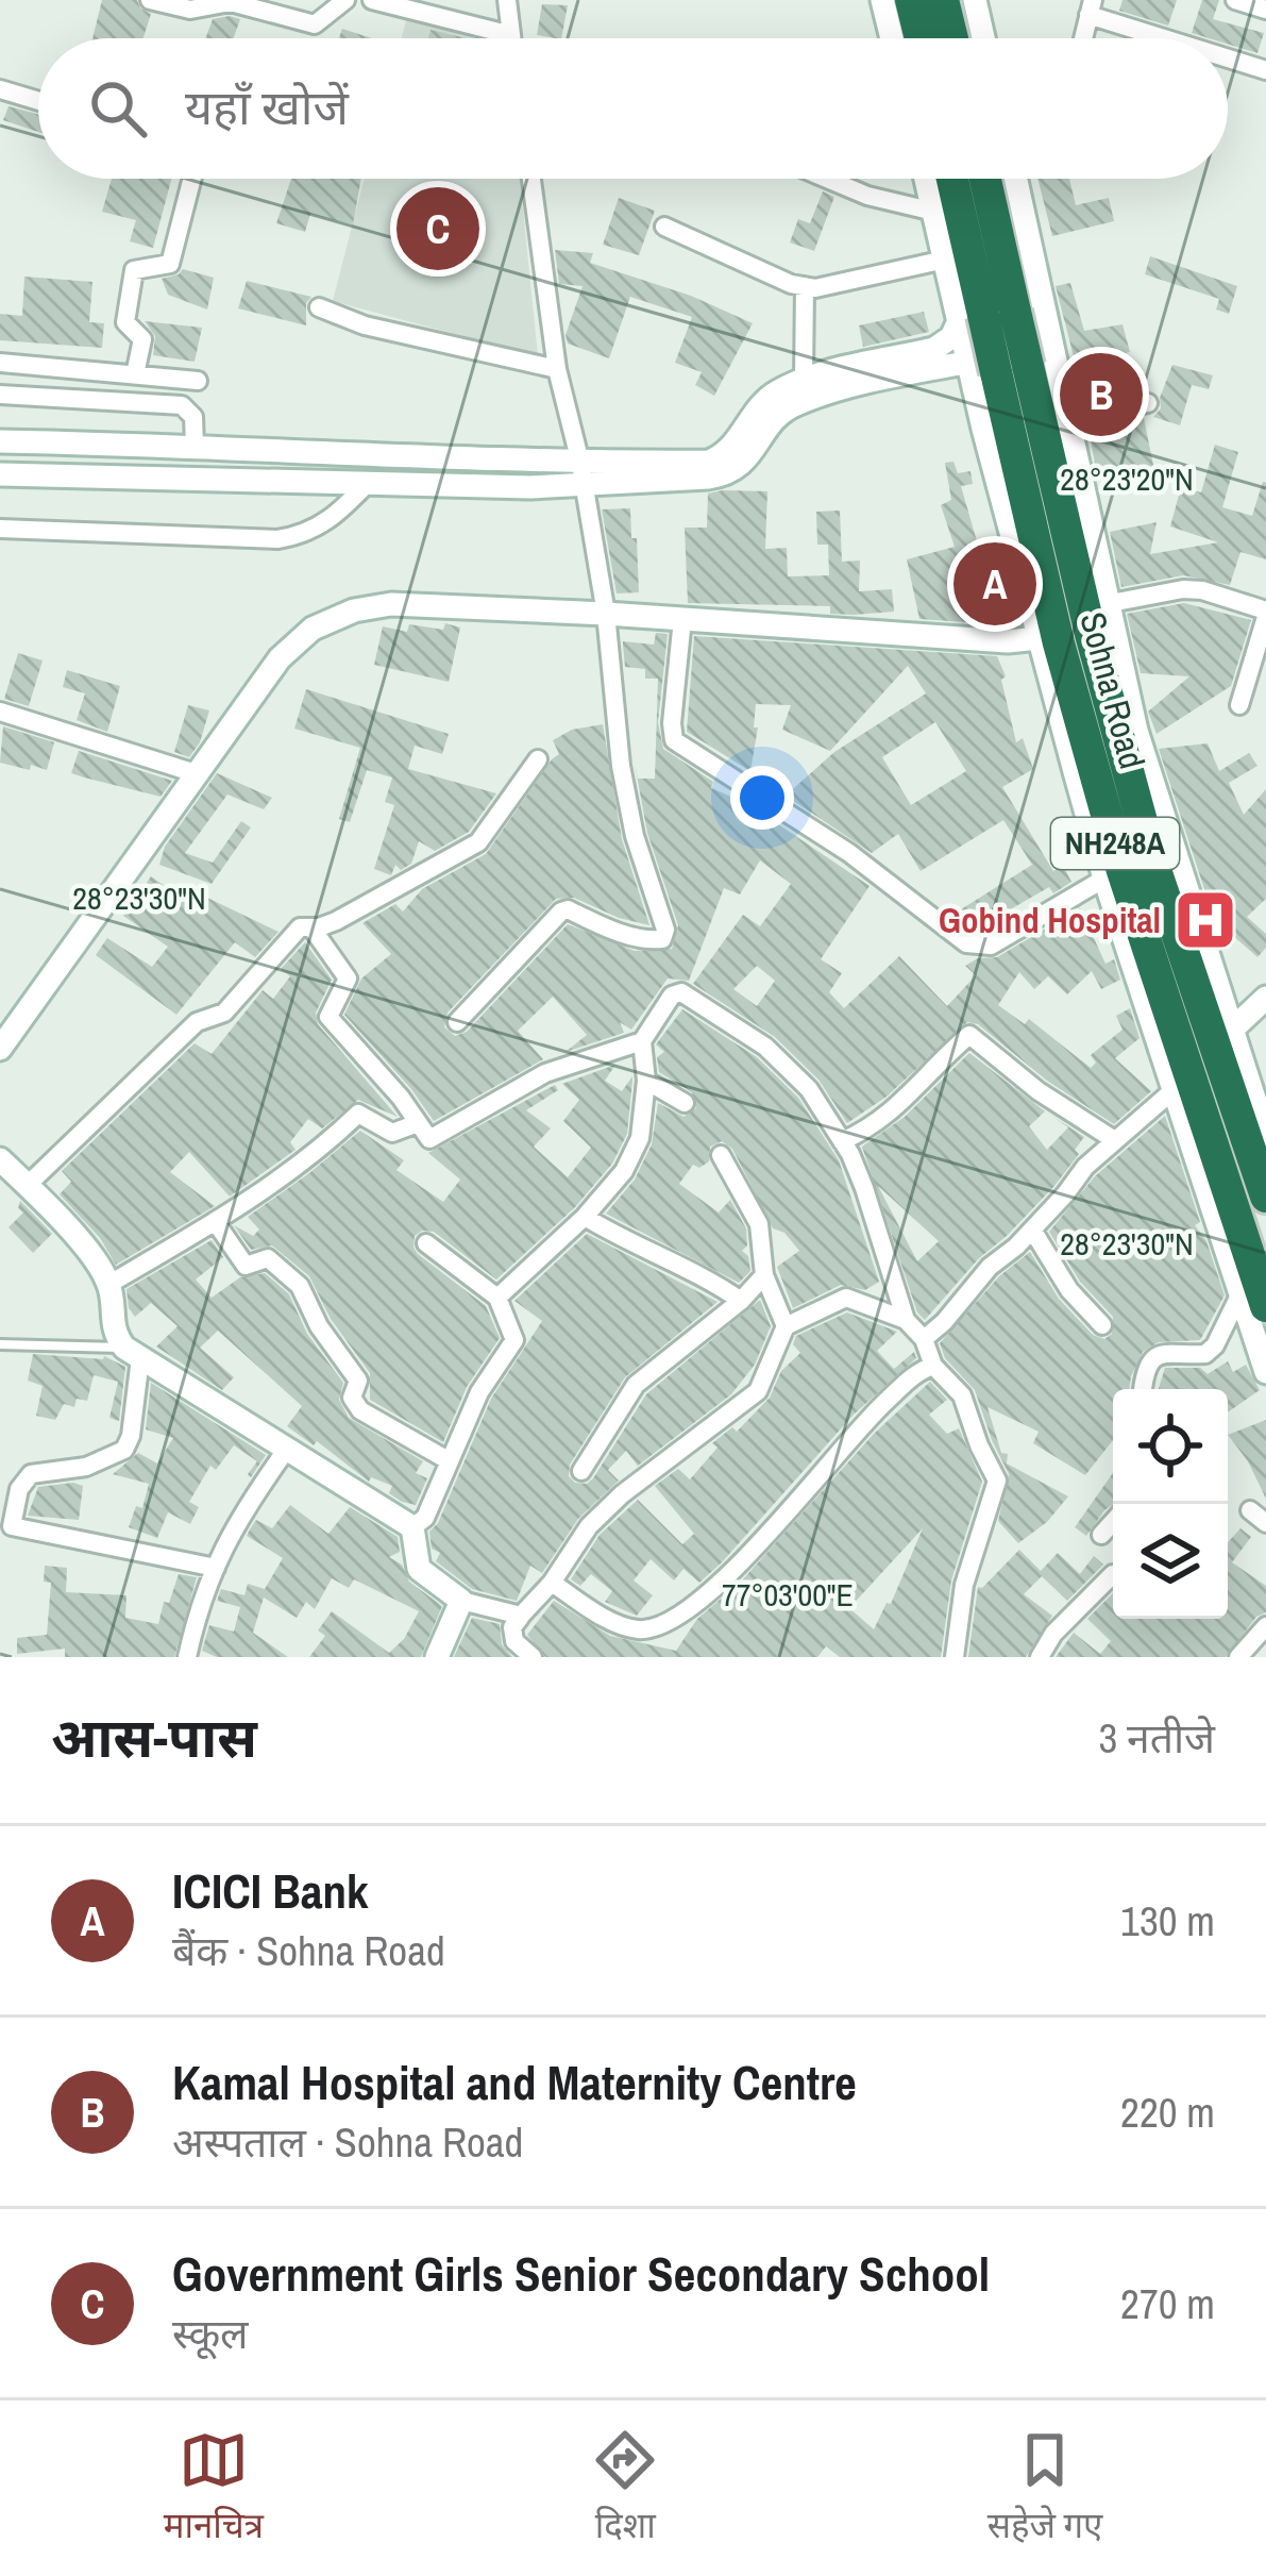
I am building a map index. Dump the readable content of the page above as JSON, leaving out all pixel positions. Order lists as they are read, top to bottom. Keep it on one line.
{"streets":{"highway":["Sohna Road","NH248A"]},"places":{"hospital":["Gobind Hospital"]},"page":{"search":"यहाँ खोजें","pins":["C","B","A"],"heading":["आस-पास","3 नतीजे"],"list":[{"mark":"A","name":"ICICI Bank","note":"बैंक · Sohna Road","value":"130 m"},{"mark":"B","name":"Kamal Hospital and Maternity Centre","note":"अस्पताल · Sohna Road","value":"220 m"},{"mark":"C","name":"Government Girls Senior Secondary School","note":"स्कूल","value":"270 m"}],"nav":["मानचित्र","दिशा","सहेजे गए"]},"coordinates":["28°23'20\"N","28°23'30\"N","77°03'00\"E"]}
